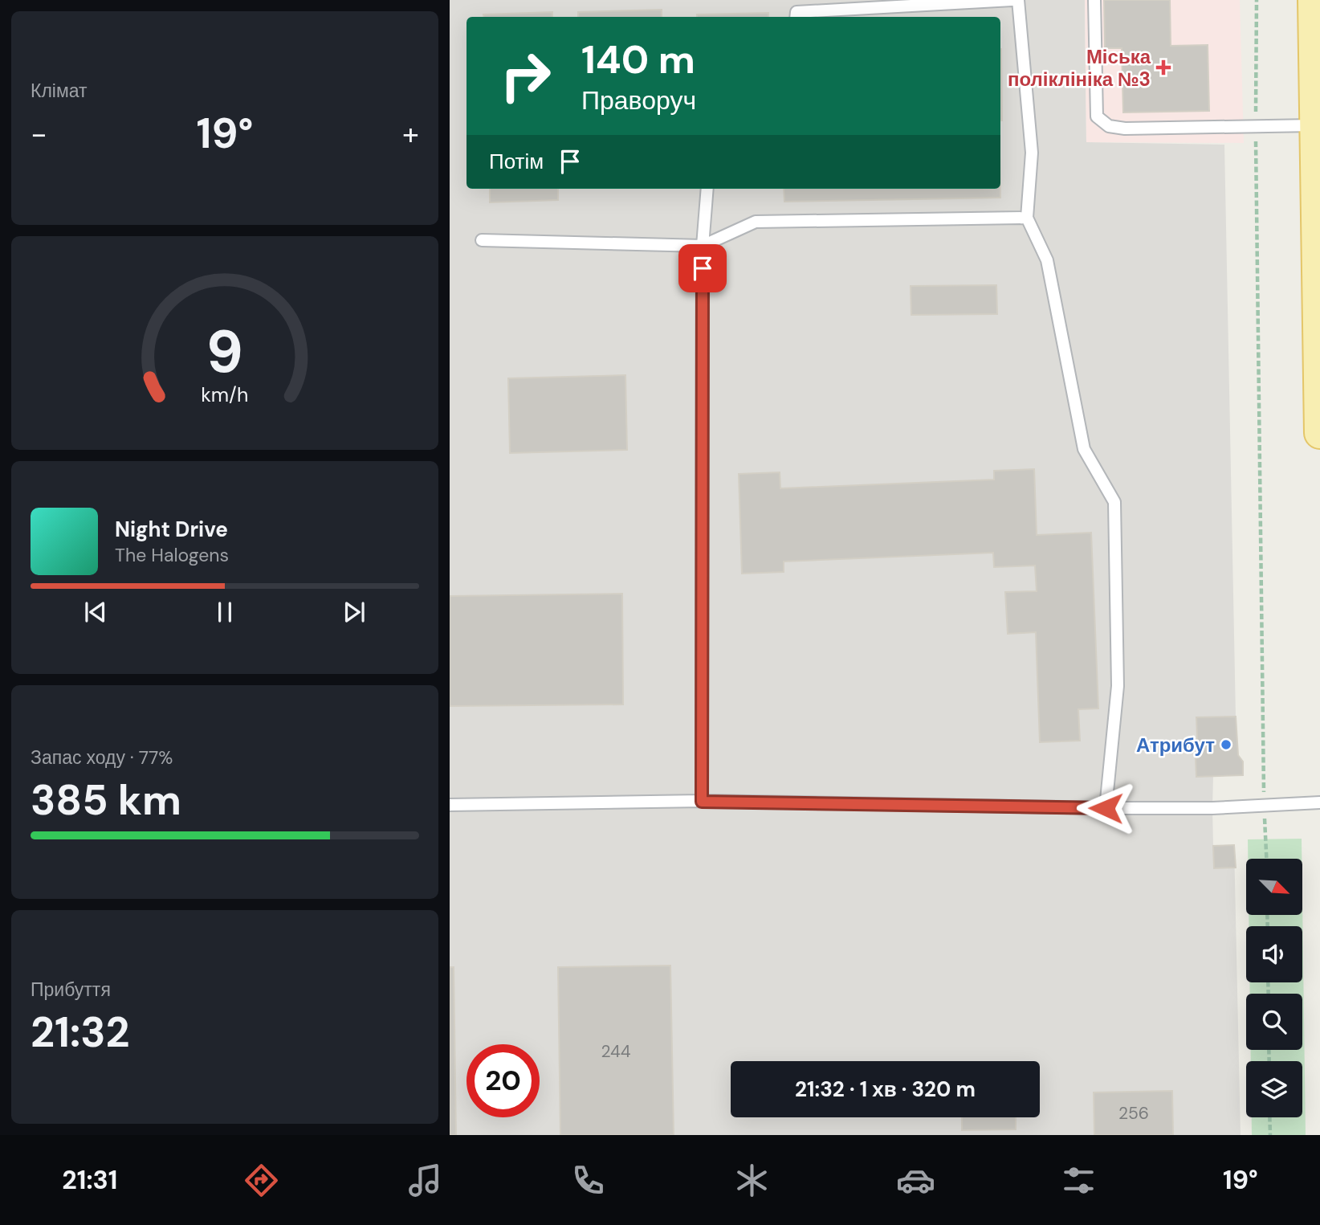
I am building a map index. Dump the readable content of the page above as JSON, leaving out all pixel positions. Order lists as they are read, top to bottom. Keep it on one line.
{"places":{"health":["Міська поліклініка №3"],"other":["Атрибут"]},"house_numbers":["244","256"],"north":"bottom right","page":{"tile":["Клімат",["Запас ходу · 77%","385 km"],["Прибуття","21:32"]],"turn":["140 m","Праворуч"],"heat":["−","19°","+"],"then":"Потім","song":["Night Drive","The Halogens"],"limit":"20","trip":"21:32 · 1 хв · 320 m","tabs":["21:31","19°"],"gauge":["9","km/h"]}}
